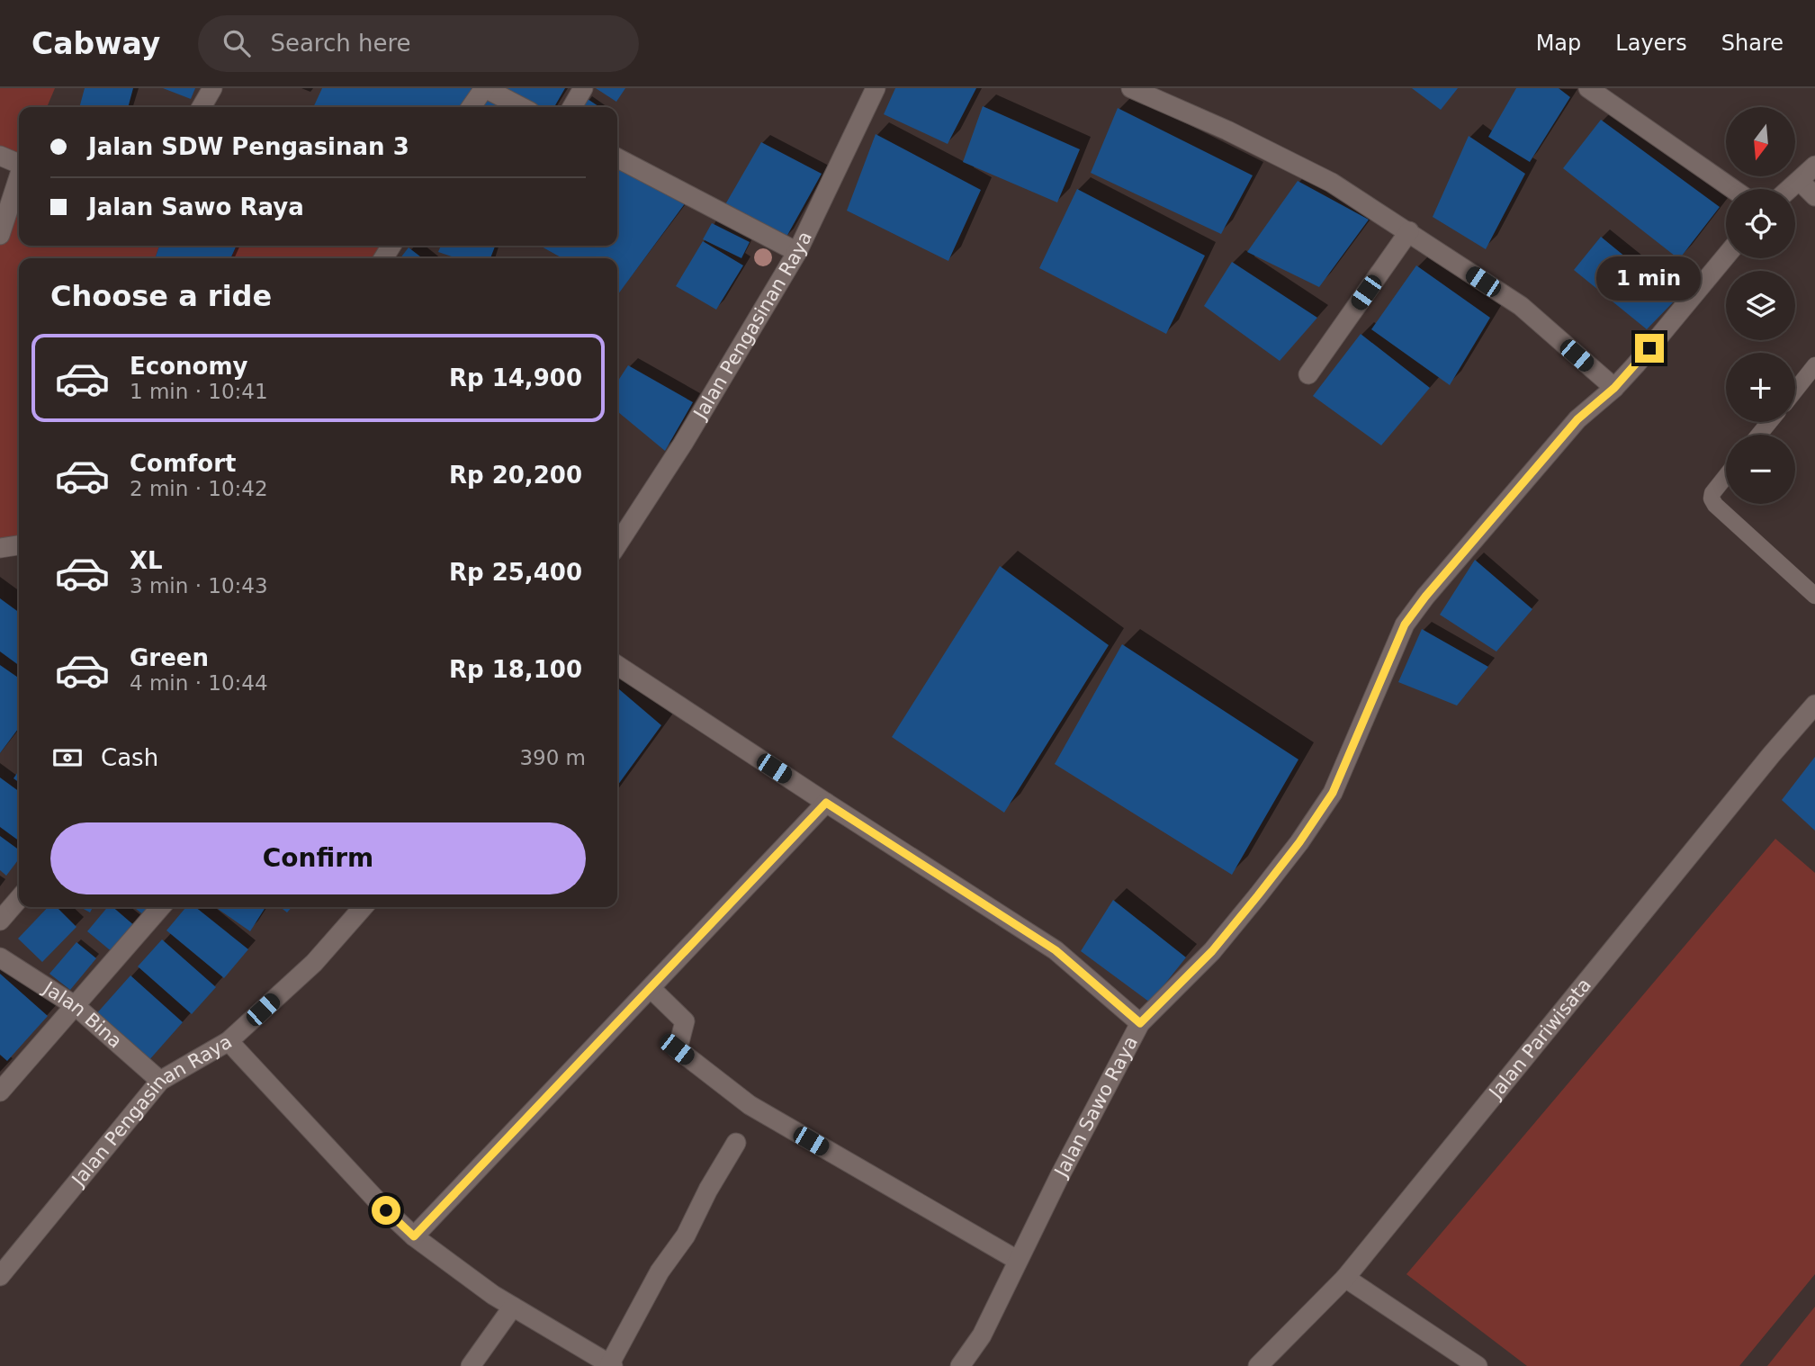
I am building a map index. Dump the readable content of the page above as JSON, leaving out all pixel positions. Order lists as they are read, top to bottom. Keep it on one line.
{"streets":{"street":["Jalan Pengasinan Raya","Jalan Bina","Jalan Pariwisata","Jalan Sawo Raya"]},"crossings":[["Jalan Pengasinan Raya","Jalan Bina"]],"north":"bottom","page":{"header":"Cabway","search":"Search here","nav":["Map","Layers","Share"],"map_buttons":["+","−"],"banner":["Jalan SDW Pengasinan 3","Jalan Sawo Raya"],"bubble":"1 min","heading":"Choose a ride","list":[{"name":"Economy","note":"1 min · 10:41","value":"Rp 14,900"},{"name":"Comfort","note":"2 min · 10:42","value":"Rp 20,200"},{"name":"XL","note":"3 min · 10:43","value":"Rp 25,400"},{"name":"Green","note":"4 min · 10:44","value":"Rp 18,100"}],"pay":["Cash","390 m"],"buttons":"Confirm"}}
